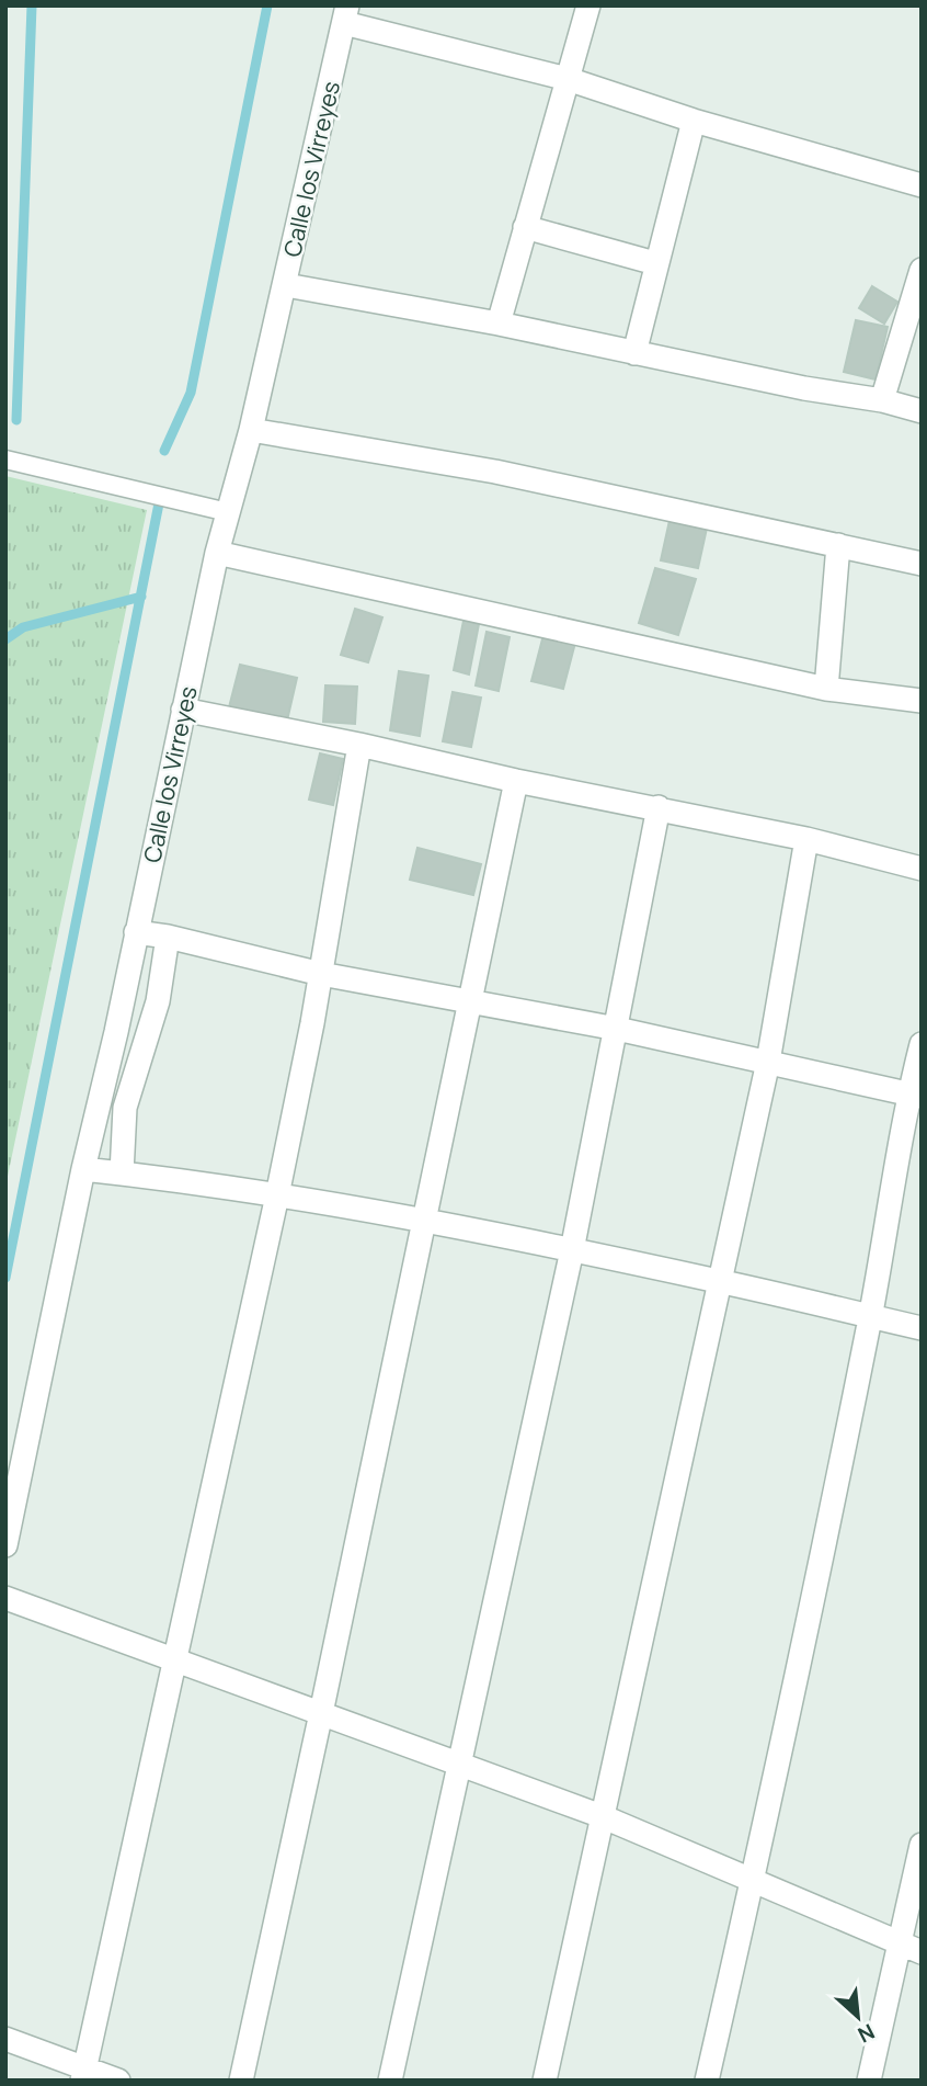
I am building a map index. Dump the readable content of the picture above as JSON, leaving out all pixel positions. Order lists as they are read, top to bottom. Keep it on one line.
{"streets":{"street":["Calle los Virreyes"]},"north":"bottom right"}
